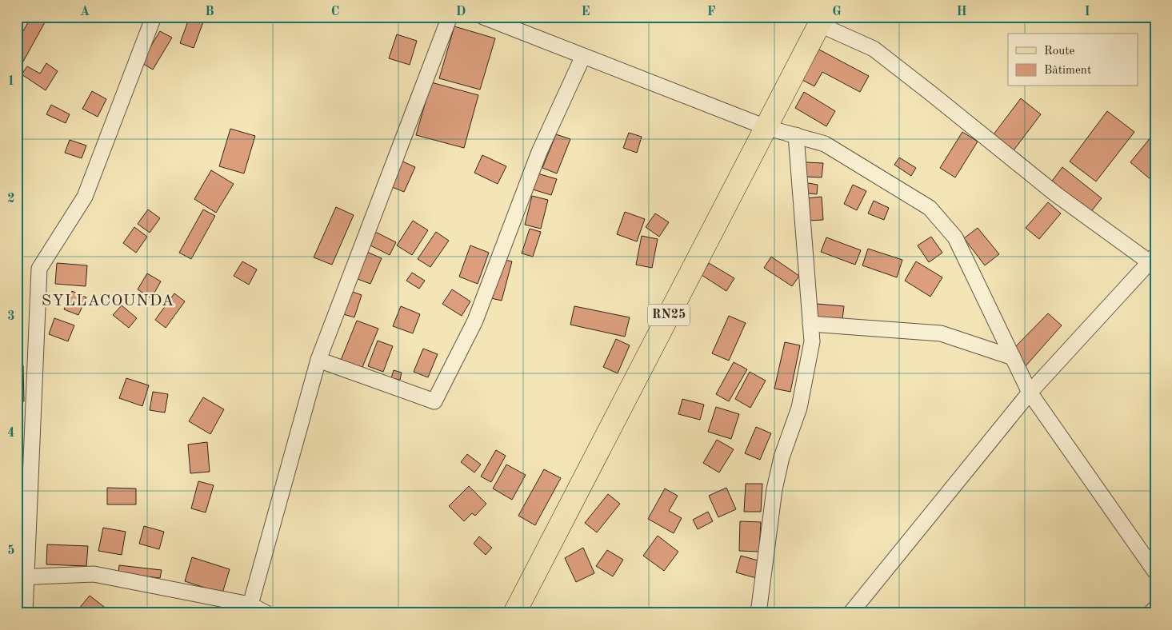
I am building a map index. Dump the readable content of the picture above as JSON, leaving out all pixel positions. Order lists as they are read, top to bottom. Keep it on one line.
{"streets":{"main road":["RN25"]},"districts":["SYLLACOUNDA"],"legend":["Route","Bâtiment"],"grid":{"columns":["A","B","C","D","E","F","G","H","I"],"rows":["1","2","3","4","5"]}}
